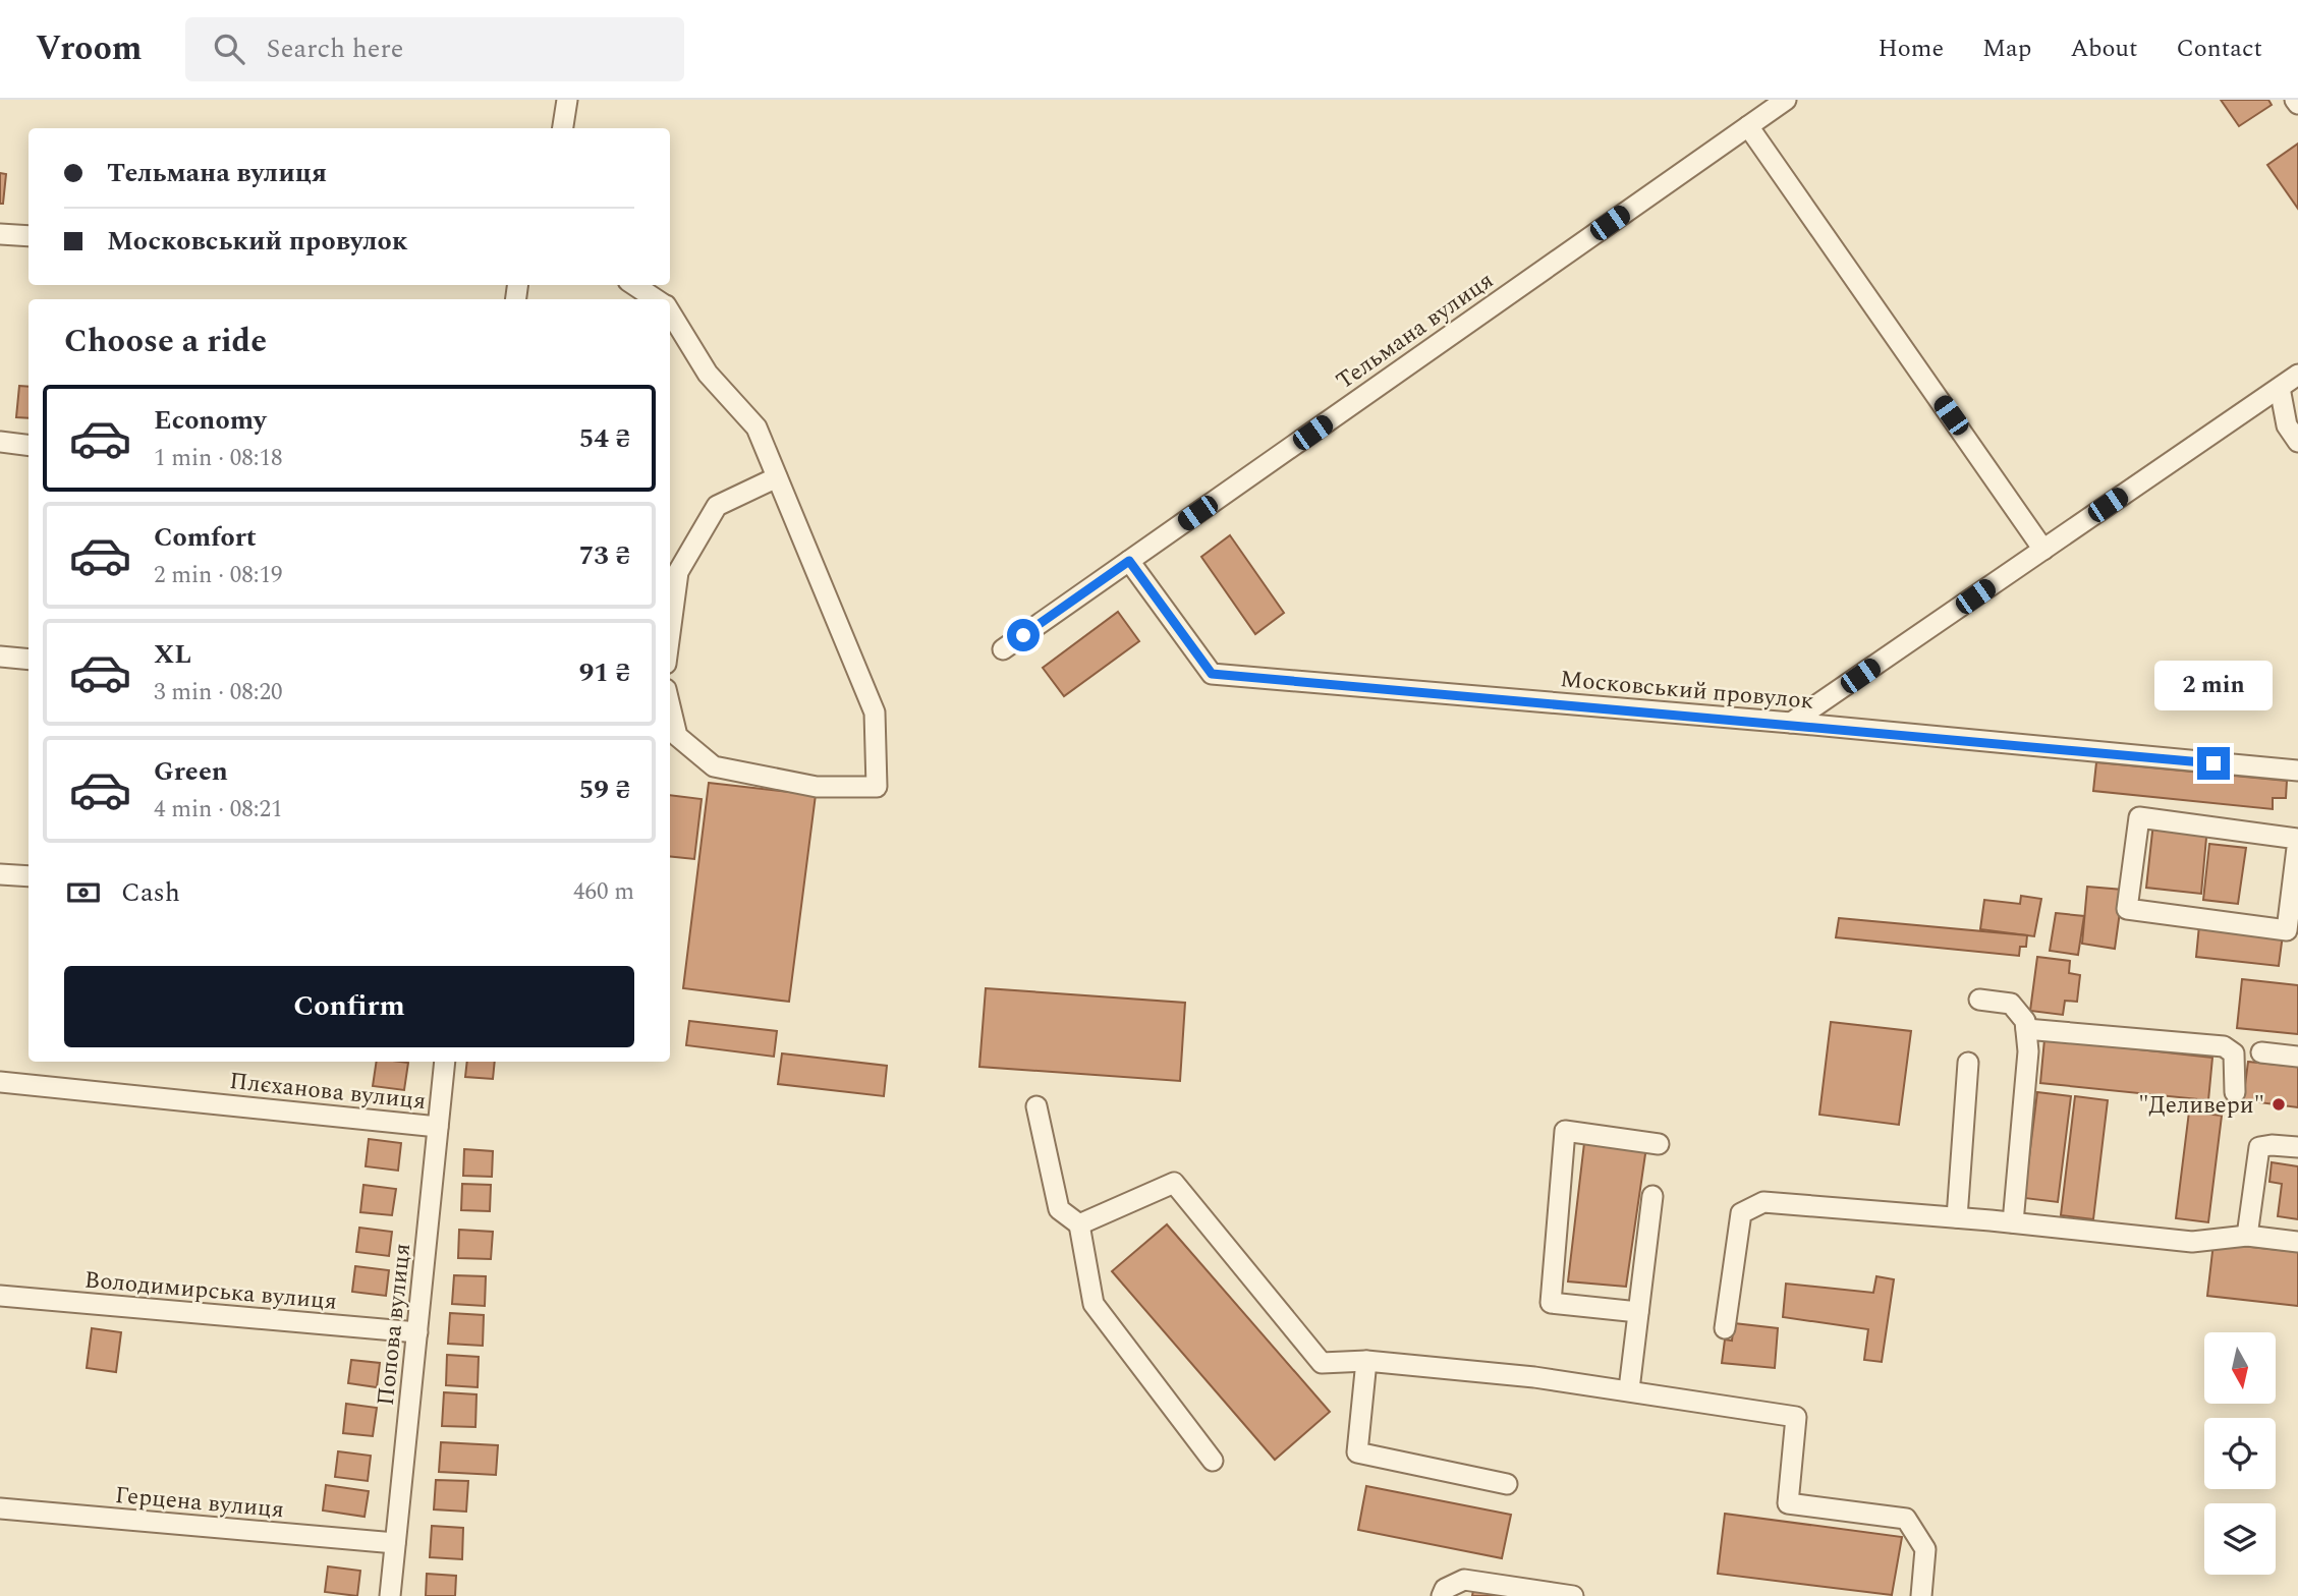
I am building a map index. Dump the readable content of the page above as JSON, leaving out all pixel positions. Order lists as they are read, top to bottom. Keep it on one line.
{"streets":{"street":["Тельмана вулиця","Московський провулок","Плєханова вулиця","Володимирська вулиця","Попова вулиця","Герцена вулиця"]},"crossings":[["Тельмана вулиця","Московський провулок"],["Плєханова вулиця","Попова вулиця"],["Володимирська вулиця","Попова вулиця"],["Попова вулиця","Герцена вулиця"]],"places":["\"Деливери\""],"north":"bottom","page":{"header":"Vroom","search":"Search here","nav":["Home","Map","About","Contact"],"banner":["Тельмана вулиця","Московський провулок"],"heading":"Choose a ride","list":[{"name":"Economy","note":"1 min · 08:18","value":"54 ₴"},{"name":"Comfort","note":"2 min · 08:19","value":"73 ₴"},{"name":"XL","note":"3 min · 08:20","value":"91 ₴"},{"name":"Green","note":"4 min · 08:21","value":"59 ₴"}],"bubble":"2 min","pay":["Cash","460 m"],"buttons":"Confirm"}}
